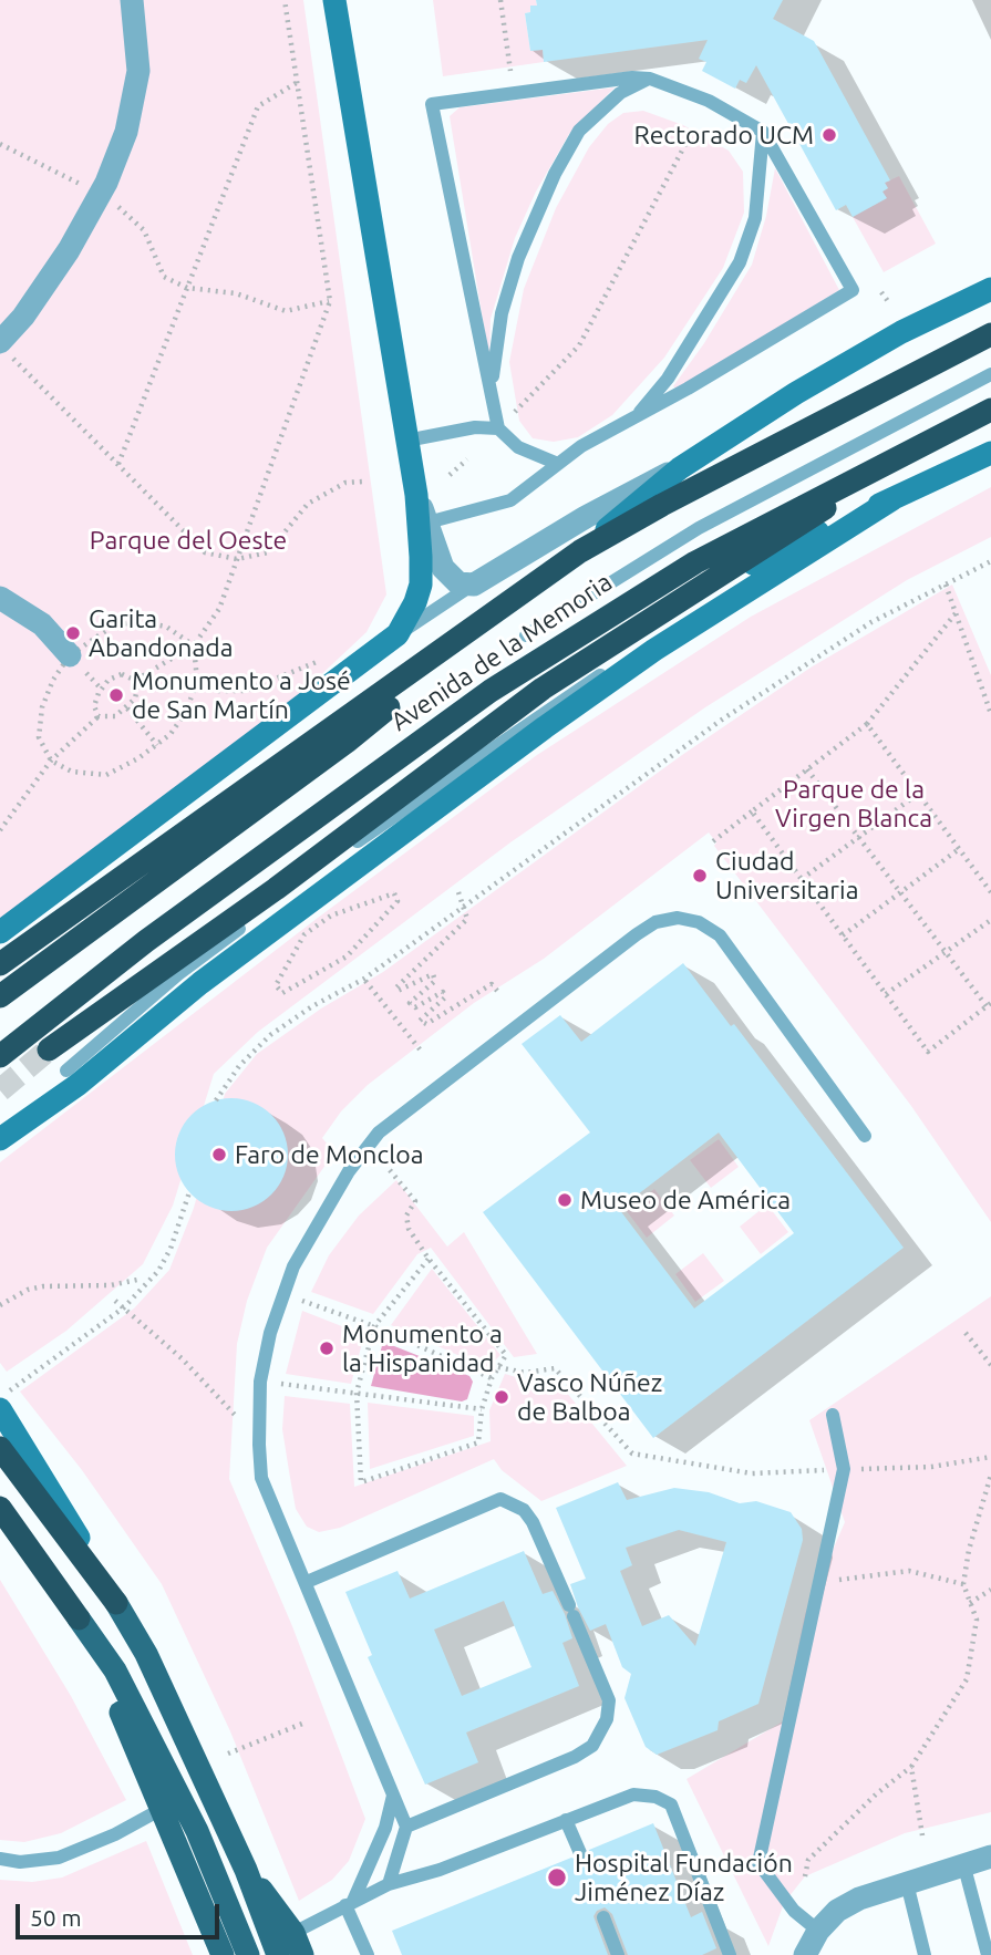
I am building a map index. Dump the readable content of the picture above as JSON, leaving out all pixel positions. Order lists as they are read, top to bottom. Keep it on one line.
{"streets":{"highway":["Avenida de la Memoria"]},"parks":["Parque del Oeste","Parque de la Virgen Blanca"],"places":["Rectorado UCM","Garita Abandonada","Monumento a José de San Martín","Ciudad Universitaria","Faro de Moncloa","Museo de América","Monumento a la Hispanidad","Vasco Núñez de Balboa","Hospital Fundación Jiménez Díaz"],"scale_bar":"50 m"}
